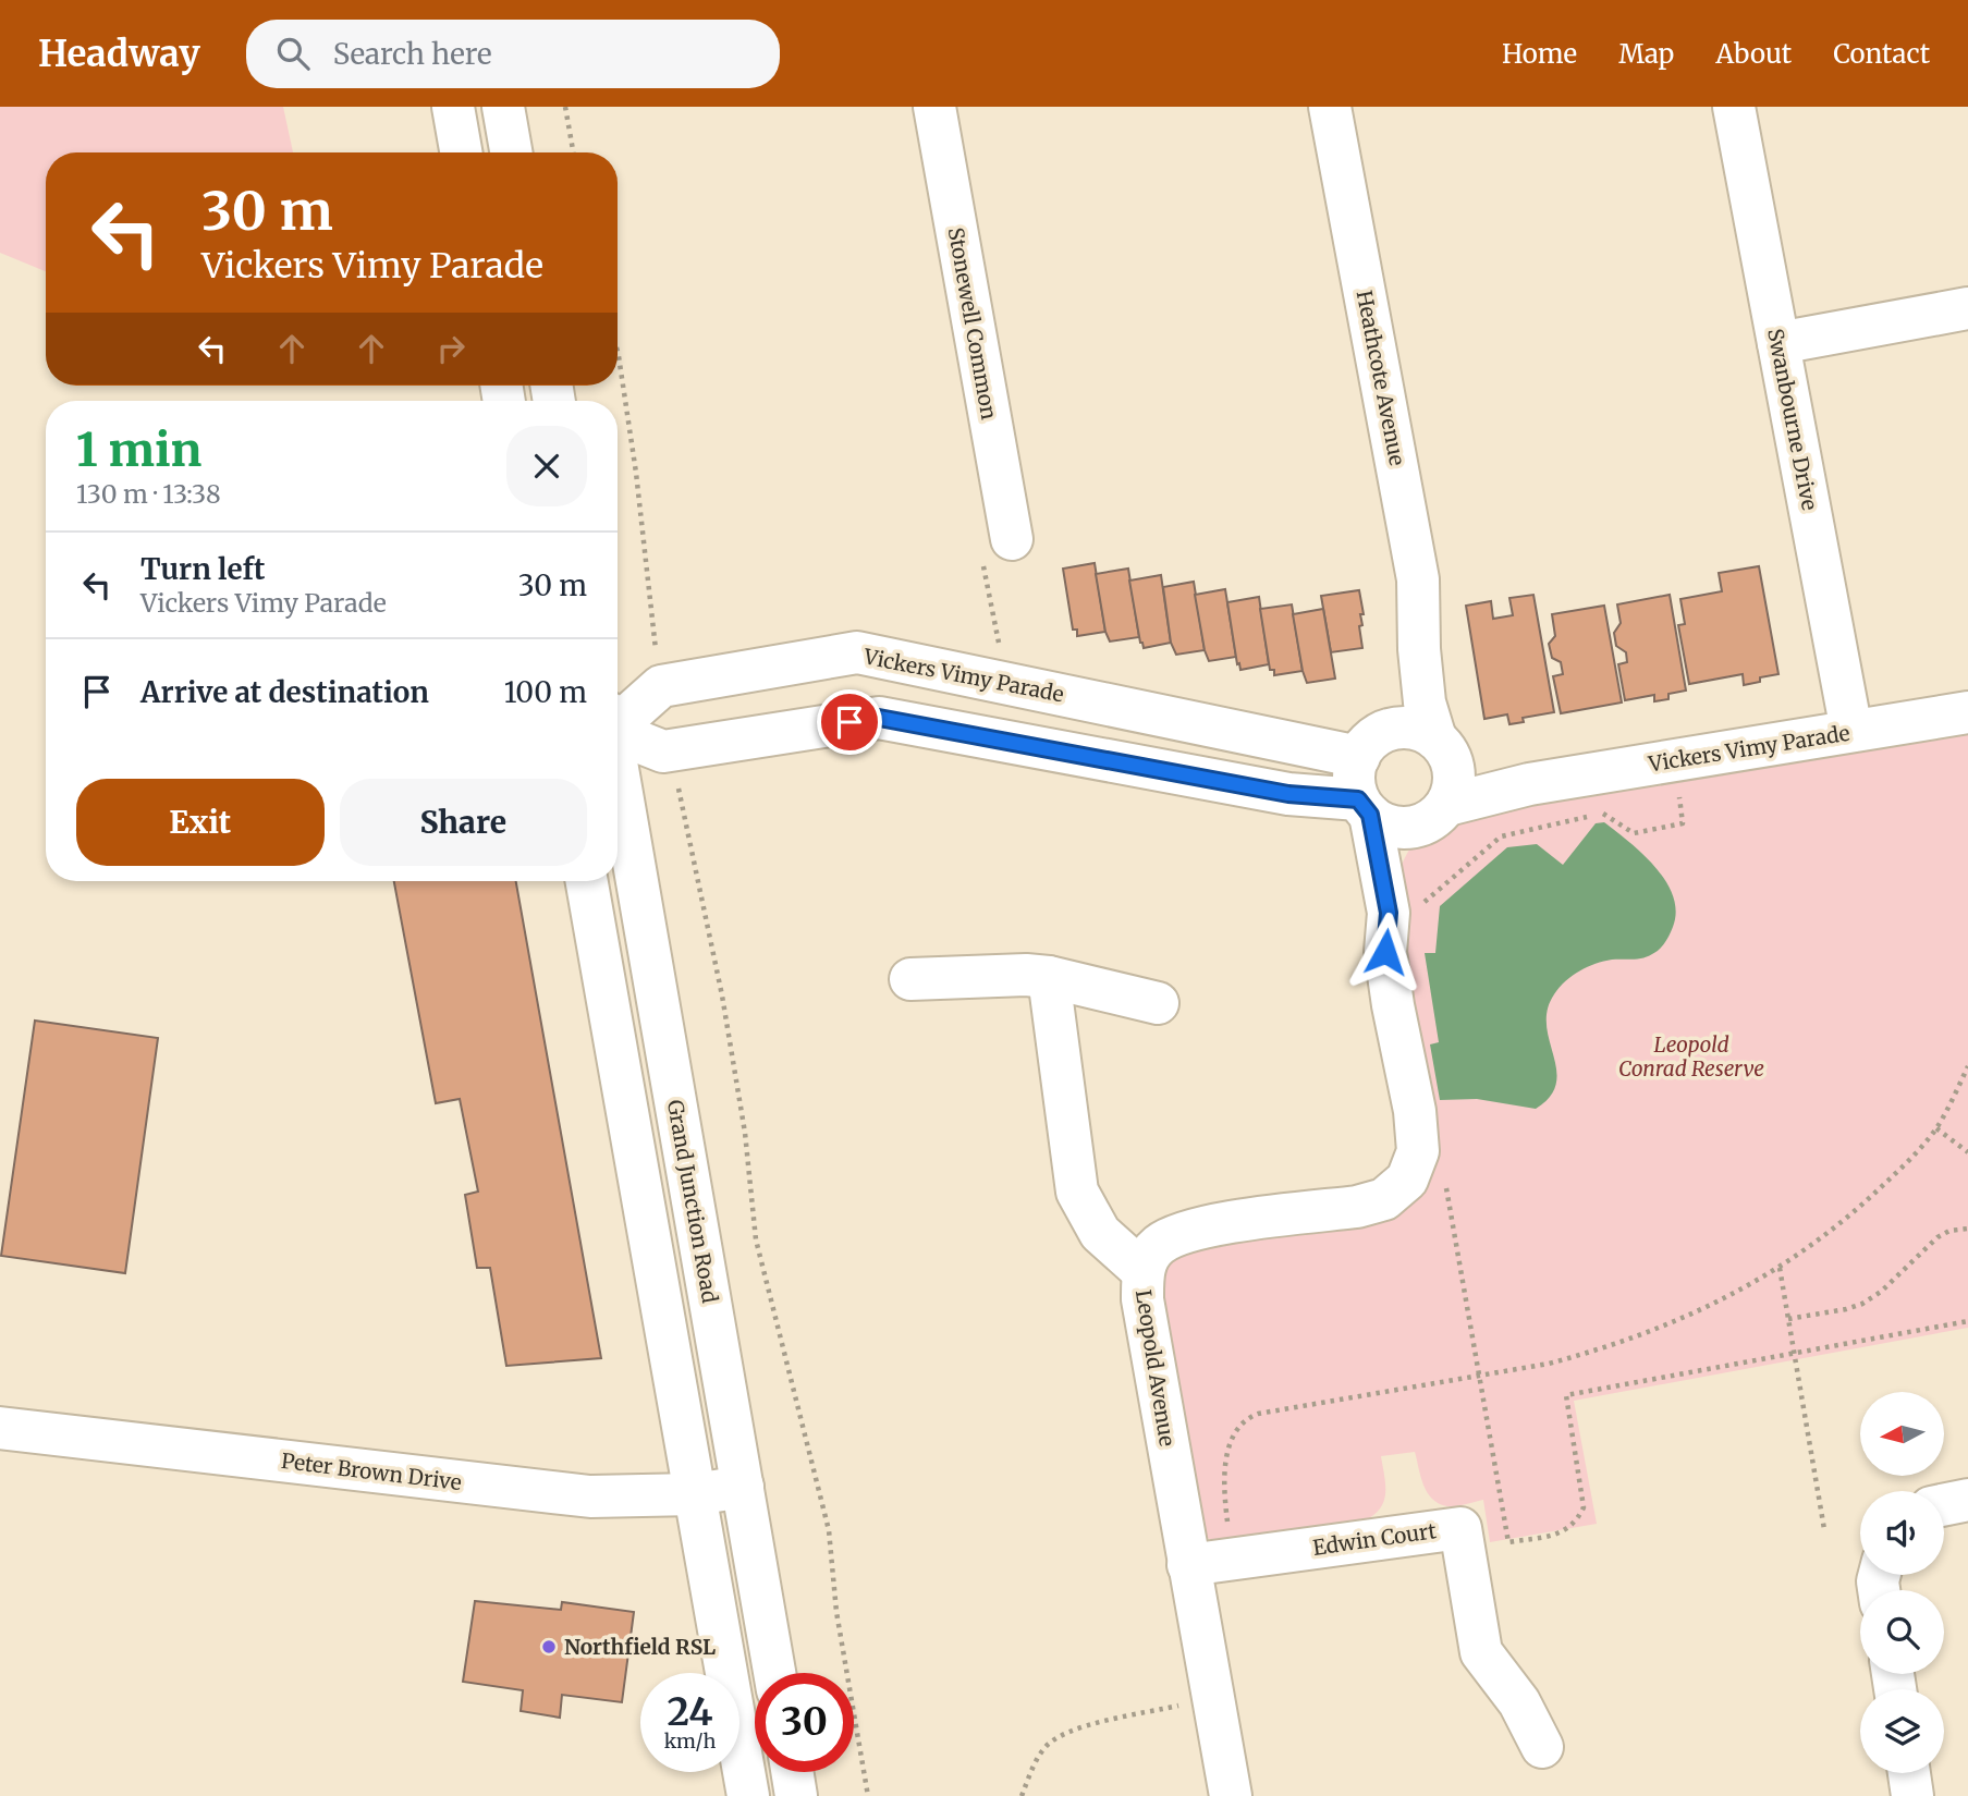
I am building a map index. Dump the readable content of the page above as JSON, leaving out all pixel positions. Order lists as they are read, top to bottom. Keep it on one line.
{"streets":{"main road":["Stonewell Common","Heathcote Avenue","Swanbourne Drive","Vickers Vimy Parade","Grand Junction Road","Leopold Avenue","Peter Brown Drive","Edwin Court"]},"crossings":[["Heathcote Avenue","Vickers Vimy Parade"],["Heathcote Avenue","Leopold Avenue"],["Swanbourne Drive","Vickers Vimy Parade"],["Vickers Vimy Parade","Leopold Avenue"],["Grand Junction Road","Peter Brown Drive"],["Leopold Avenue","Edwin Court"]],"parks":["Leopold Conrad Reserve"],"places":["Northfield RSL"],"north":"left","page":{"header":"Headway","search":"Search here","nav":["Home","Map","About","Contact"],"turn":["30 m","Vickers Vimy Parade"],"heading":["1 min","130 m · 13:38"],"list":[{"name":"Turn left","note":"Vickers Vimy Parade","value":"30 m"},{"name":"Arrive at destination","value":"100 m"}],"buttons":["Exit","Share"],"speed":"24 km/h","limit":"30"}}
